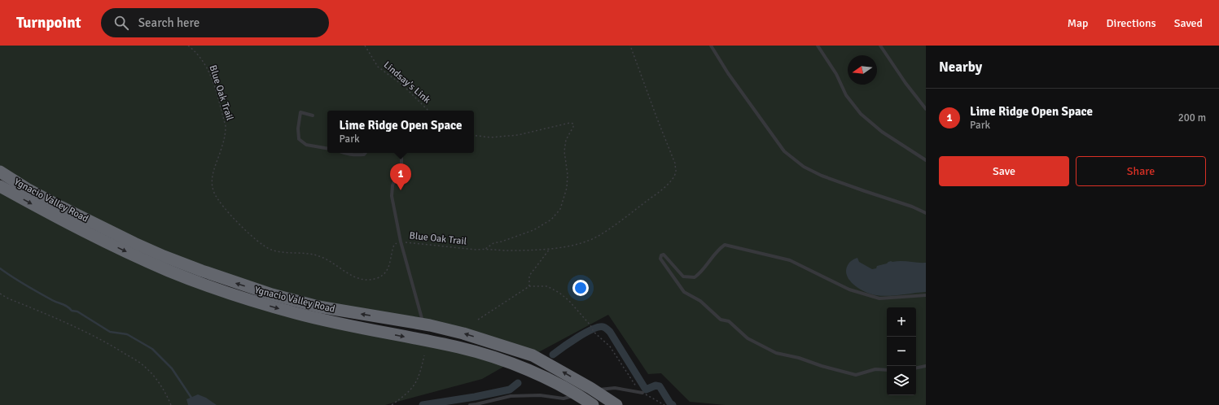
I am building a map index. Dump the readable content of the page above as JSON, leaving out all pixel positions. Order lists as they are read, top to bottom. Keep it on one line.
{"streets":{"highway":["Ygnacio Valley Road"],"path":["Lindsay's Link","Blue Oak Trail"]},"north":"left","page":{"header":"Turnpoint","search":"Search here","nav":["Map","Directions","Saved"],"heading":"Nearby","list":[{"mark":"1","name":"Lime Ridge Open Space","note":"Park","value":"200 m"}],"popup":["Lime Ridge Open Space","Park"],"buttons":["Save","Share"],"pins":"1","map_buttons":["+","−"]}}
